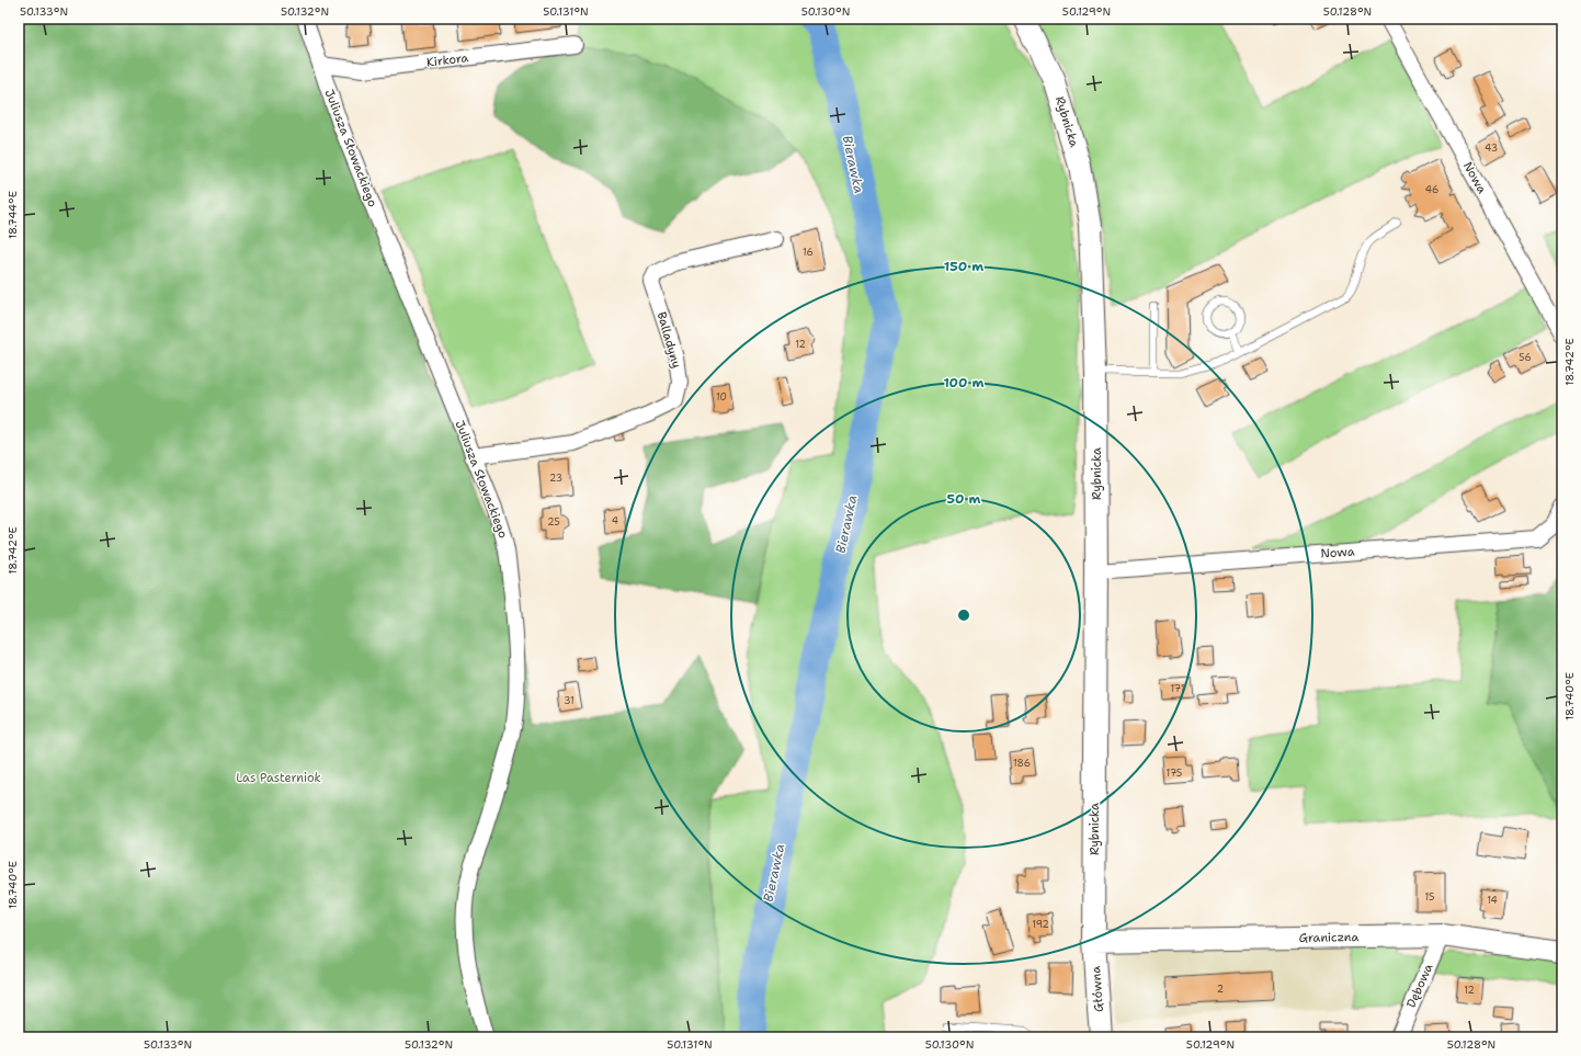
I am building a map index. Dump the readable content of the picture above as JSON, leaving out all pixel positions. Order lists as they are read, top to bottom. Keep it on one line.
{"streets":{"main road":["Rybnicka","Graniczna","Główna"],"street":["Kirkora","Juliusza Słowackiego","Nowa","Balladyny","Dębowa"]},"crossings":[["Kirkora","Juliusza Słowackiego"],["Rybnicka","Nowa"],["Rybnicka","Graniczna"],["Rybnicka","Główna"],["Juliusza Słowackiego","Balladyny"],["Graniczna","Dębowa"],["Graniczna","Główna"]],"water":["Bierawka"],"parks":["Las Pasterniok"],"house_numbers":["43","46","16","12","56","10","23","4","25","171","31","186","175","15","14","192","2","12"],"coordinates":["50.133°N","50.132°N","50.131°N","50.130°N","50.129°N","50.128°N","18.744°E","18.742°E","18.740°E"],"rings":["150 m","100 m","50 m"]}
